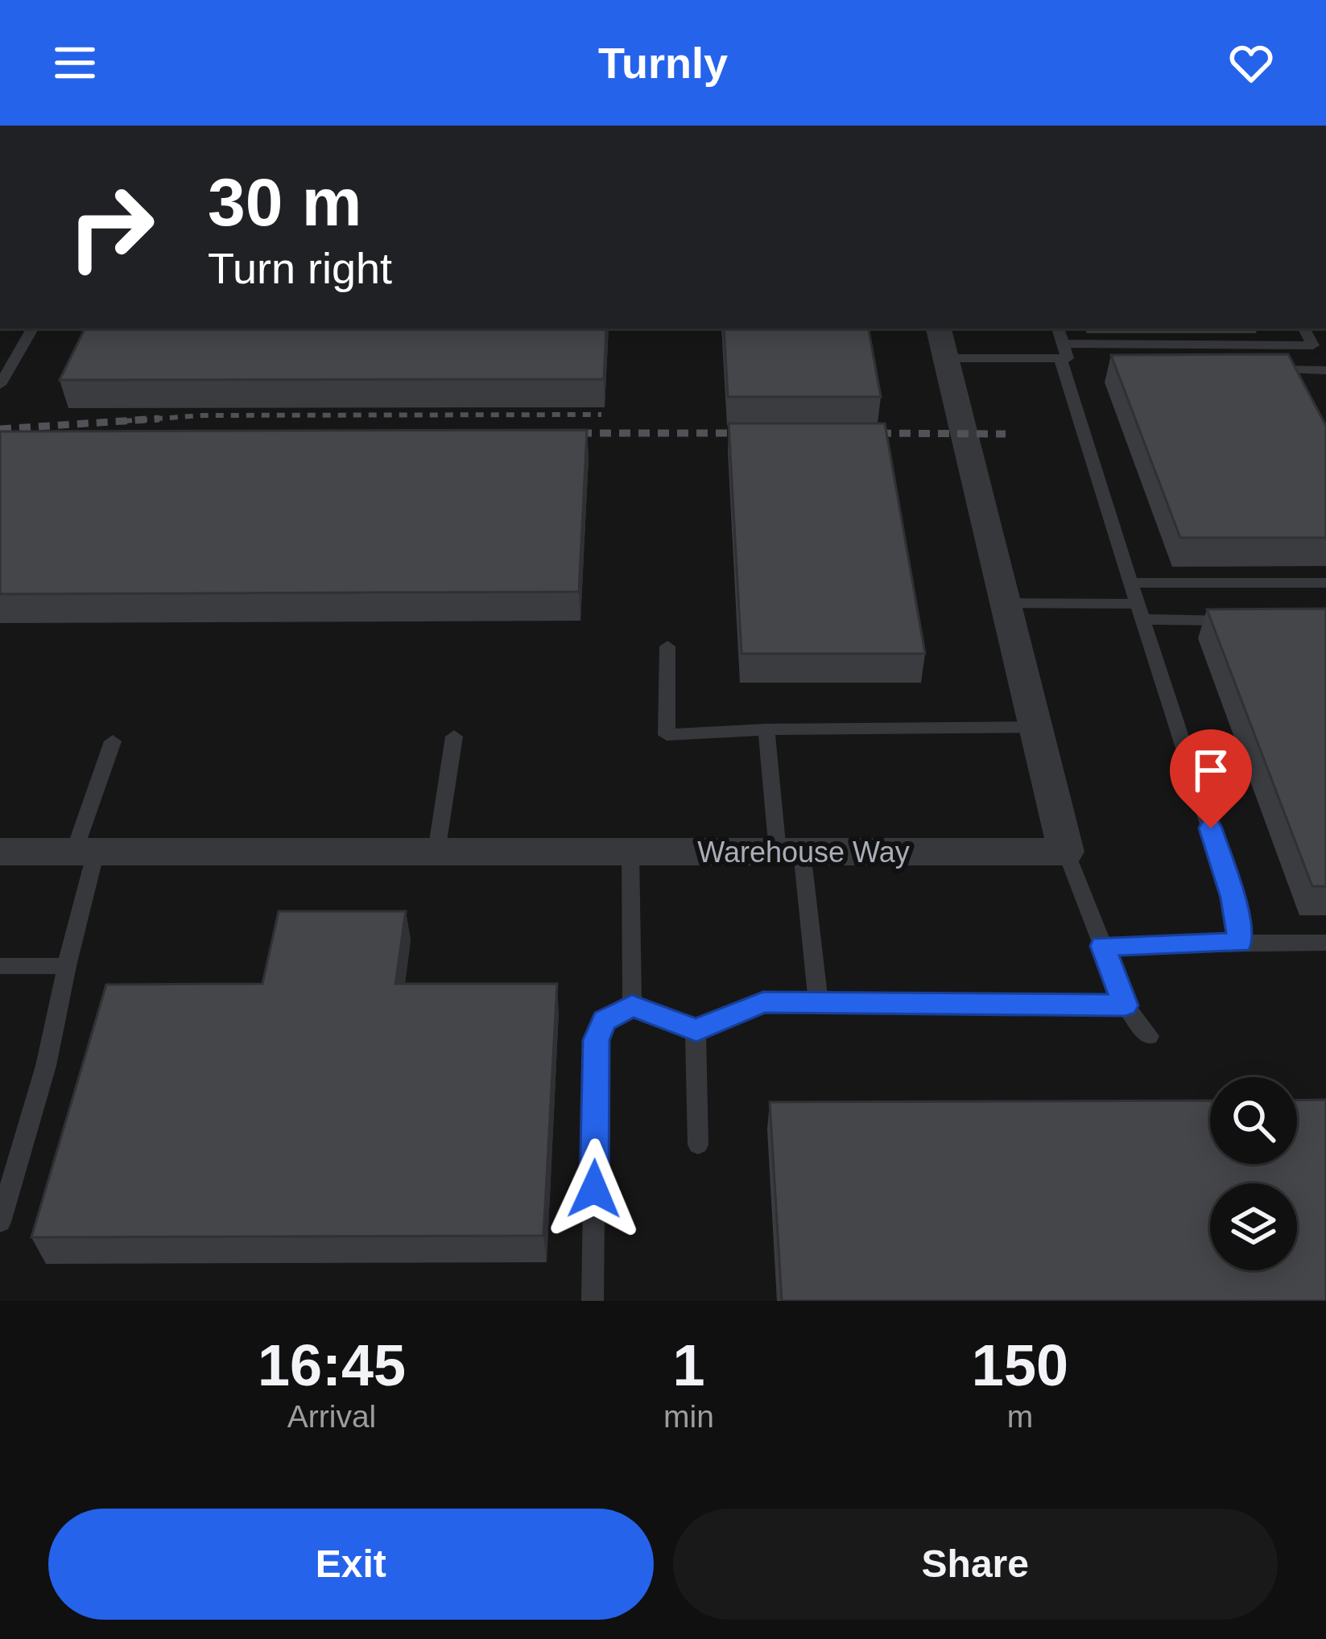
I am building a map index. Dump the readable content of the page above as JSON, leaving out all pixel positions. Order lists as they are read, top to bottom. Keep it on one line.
{"streets":{"street":["Warehouse Way"]},"page":{"header":"Turnly","turn":["30 m","Turn right"],"eta":["16:45","Arrival","1","min","150","m"],"buttons":["Exit","Share"]}}
